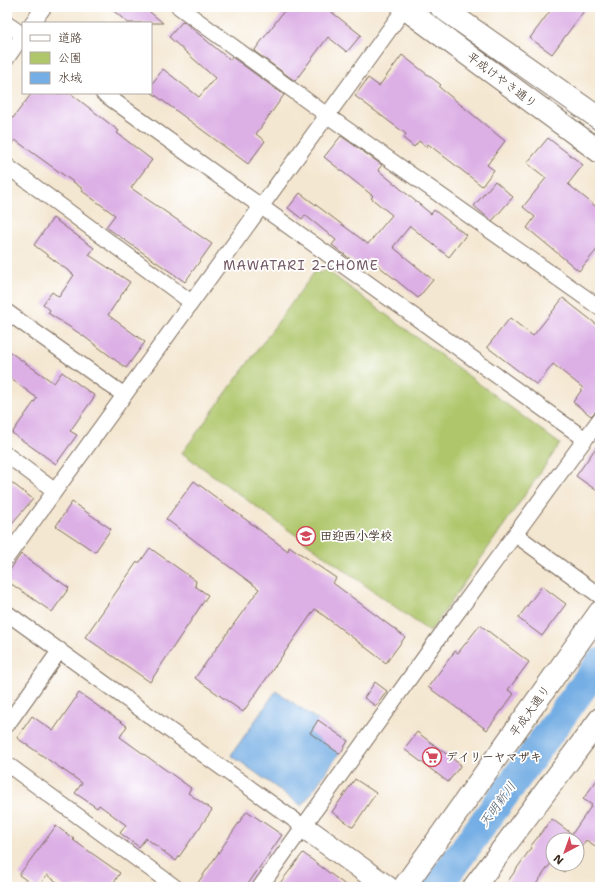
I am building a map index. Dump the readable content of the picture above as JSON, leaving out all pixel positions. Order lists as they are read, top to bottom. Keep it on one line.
{"streets":{"street":["平成けやき通り","平成大通り"]},"districts":["MAWATARI 2-CHOME"],"water":["天明新川"],"places":{"school or university":["田迎西小学校"],"supermarket":["デイリーヤマザキ"]},"legend":["道路","公園","水域"],"north":"bottom left"}
